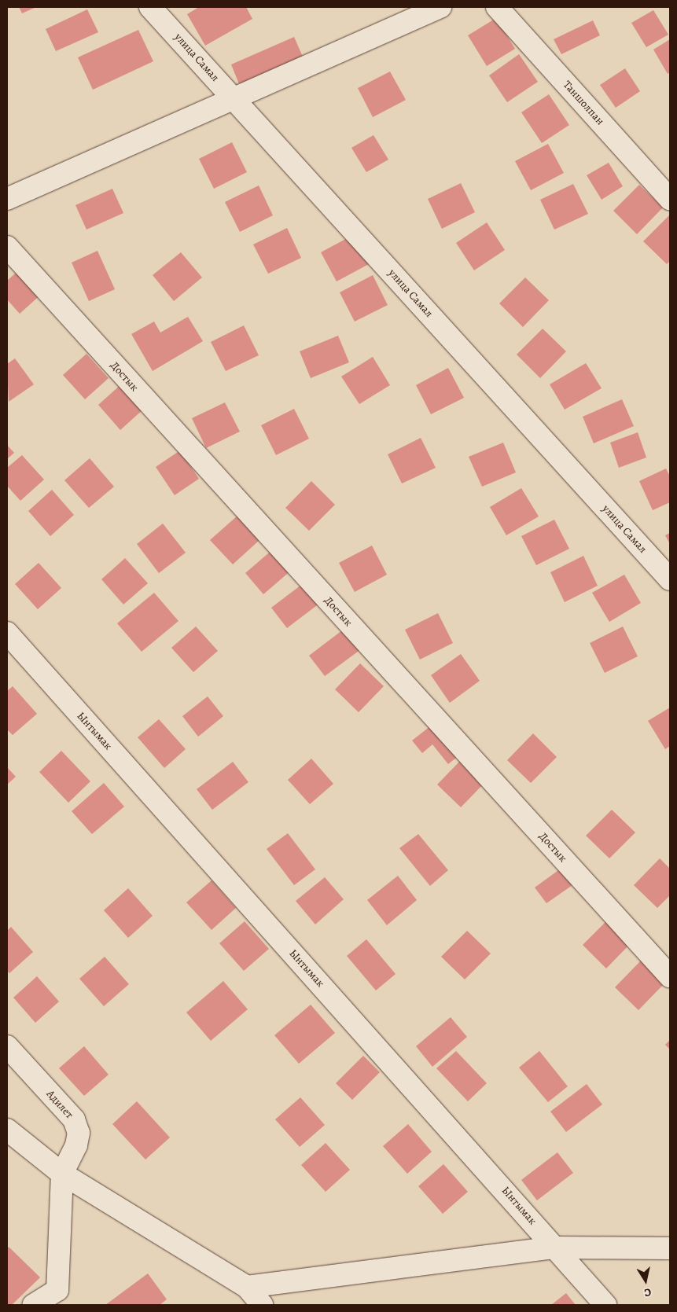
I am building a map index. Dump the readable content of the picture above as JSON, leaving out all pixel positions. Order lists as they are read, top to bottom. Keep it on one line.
{"streets":{"street":["улица Самал","Таншолпан","Достык","Ынтымак","Адилет"]},"north":"bottom"}
